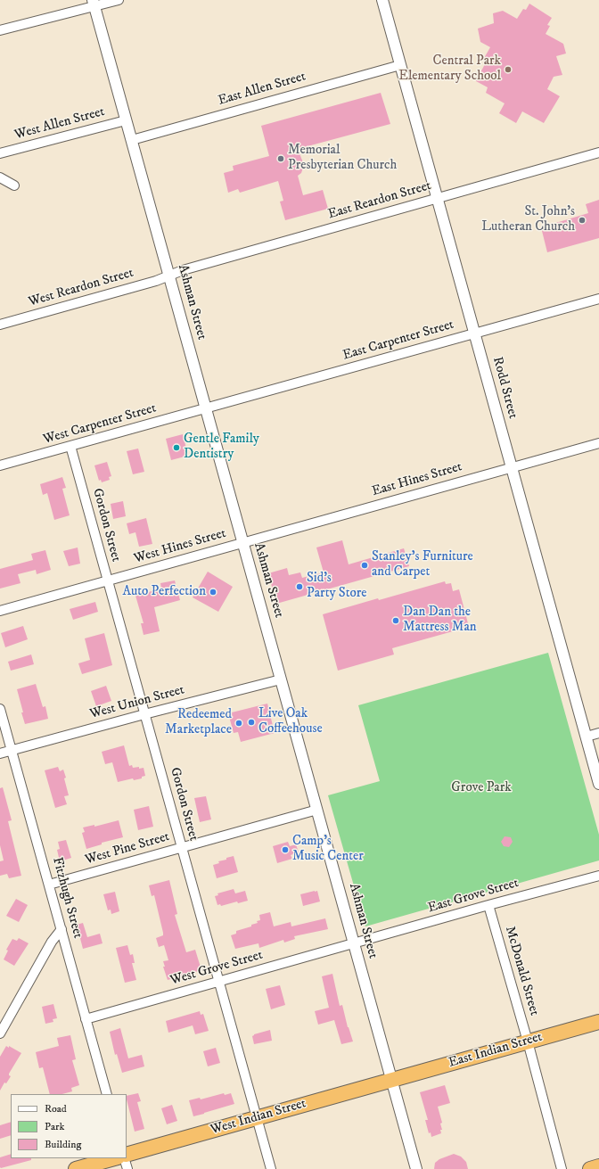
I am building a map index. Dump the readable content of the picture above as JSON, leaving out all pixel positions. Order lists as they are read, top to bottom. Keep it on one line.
{"streets":{"highway":["East Indian Street","West Indian Street"],"street":["East Allen Street","West Allen Street","East Reardon Street","West Reardon Street","Ashman Street","East Carpenter Street","Rodd Street","West Carpenter Street","East Hines Street","Gordon Street","West Hines Street","West Union Street","West Pine Street","East Grove Street","Fitzhugh Street","West Grove Street","McDonald Street"]},"crossings":[["East Allen Street","Ashman Street"],["East Allen Street","Rodd Street"],["West Allen Street","Ashman Street"],["East Reardon Street","West Reardon Street"],["East Reardon Street","Ashman Street"],["East Reardon Street","Rodd Street"],["West Reardon Street","Ashman Street"],["Ashman Street","East Carpenter Street"],["Ashman Street","West Carpenter Street"],["Ashman Street","East Hines Street"],["Ashman Street","West Hines Street"],["Ashman Street","West Union Street"],["Ashman Street","West Pine Street"],["Ashman Street","East Grove Street"],["Ashman Street","West Grove Street"],["Ashman Street","East Indian Street"],["Ashman Street","West Indian Street"],["East Carpenter Street","Rodd Street"],["East Carpenter Street","West Carpenter Street"],["Rodd Street","East Hines Street"],["West Carpenter Street","Gordon Street"],["East Hines Street","West Hines Street"],["Gordon Street","West Hines Street"],["Gordon Street","West Union Street"],["Gordon Street","West Pine Street"],["Gordon Street","West Grove Street"],["Gordon Street","West Indian Street"],["West Union Street","Fitzhugh Street"],["West Pine Street","Fitzhugh Street"],["East Grove Street","West Grove Street"],["East Grove Street","McDonald Street"],["Fitzhugh Street","West Grove Street"],["McDonald Street","East Indian Street"],["East Indian Street","West Indian Street"]],"parks":["Grove Park"],"places":["Central Park Elementary School","Memorial Presbyterian Church","St. John's Lutheran Church","Gentle Family Dentistry","Stanley's Furniture and Carpet","Sid's Party Store","Auto Perfection","Dan Dan the Mattress Man","Live Oak Coffeehouse","Redeemed Marketplace","Camp's Music Center"],"legend":["Road","Park","Building"]}
